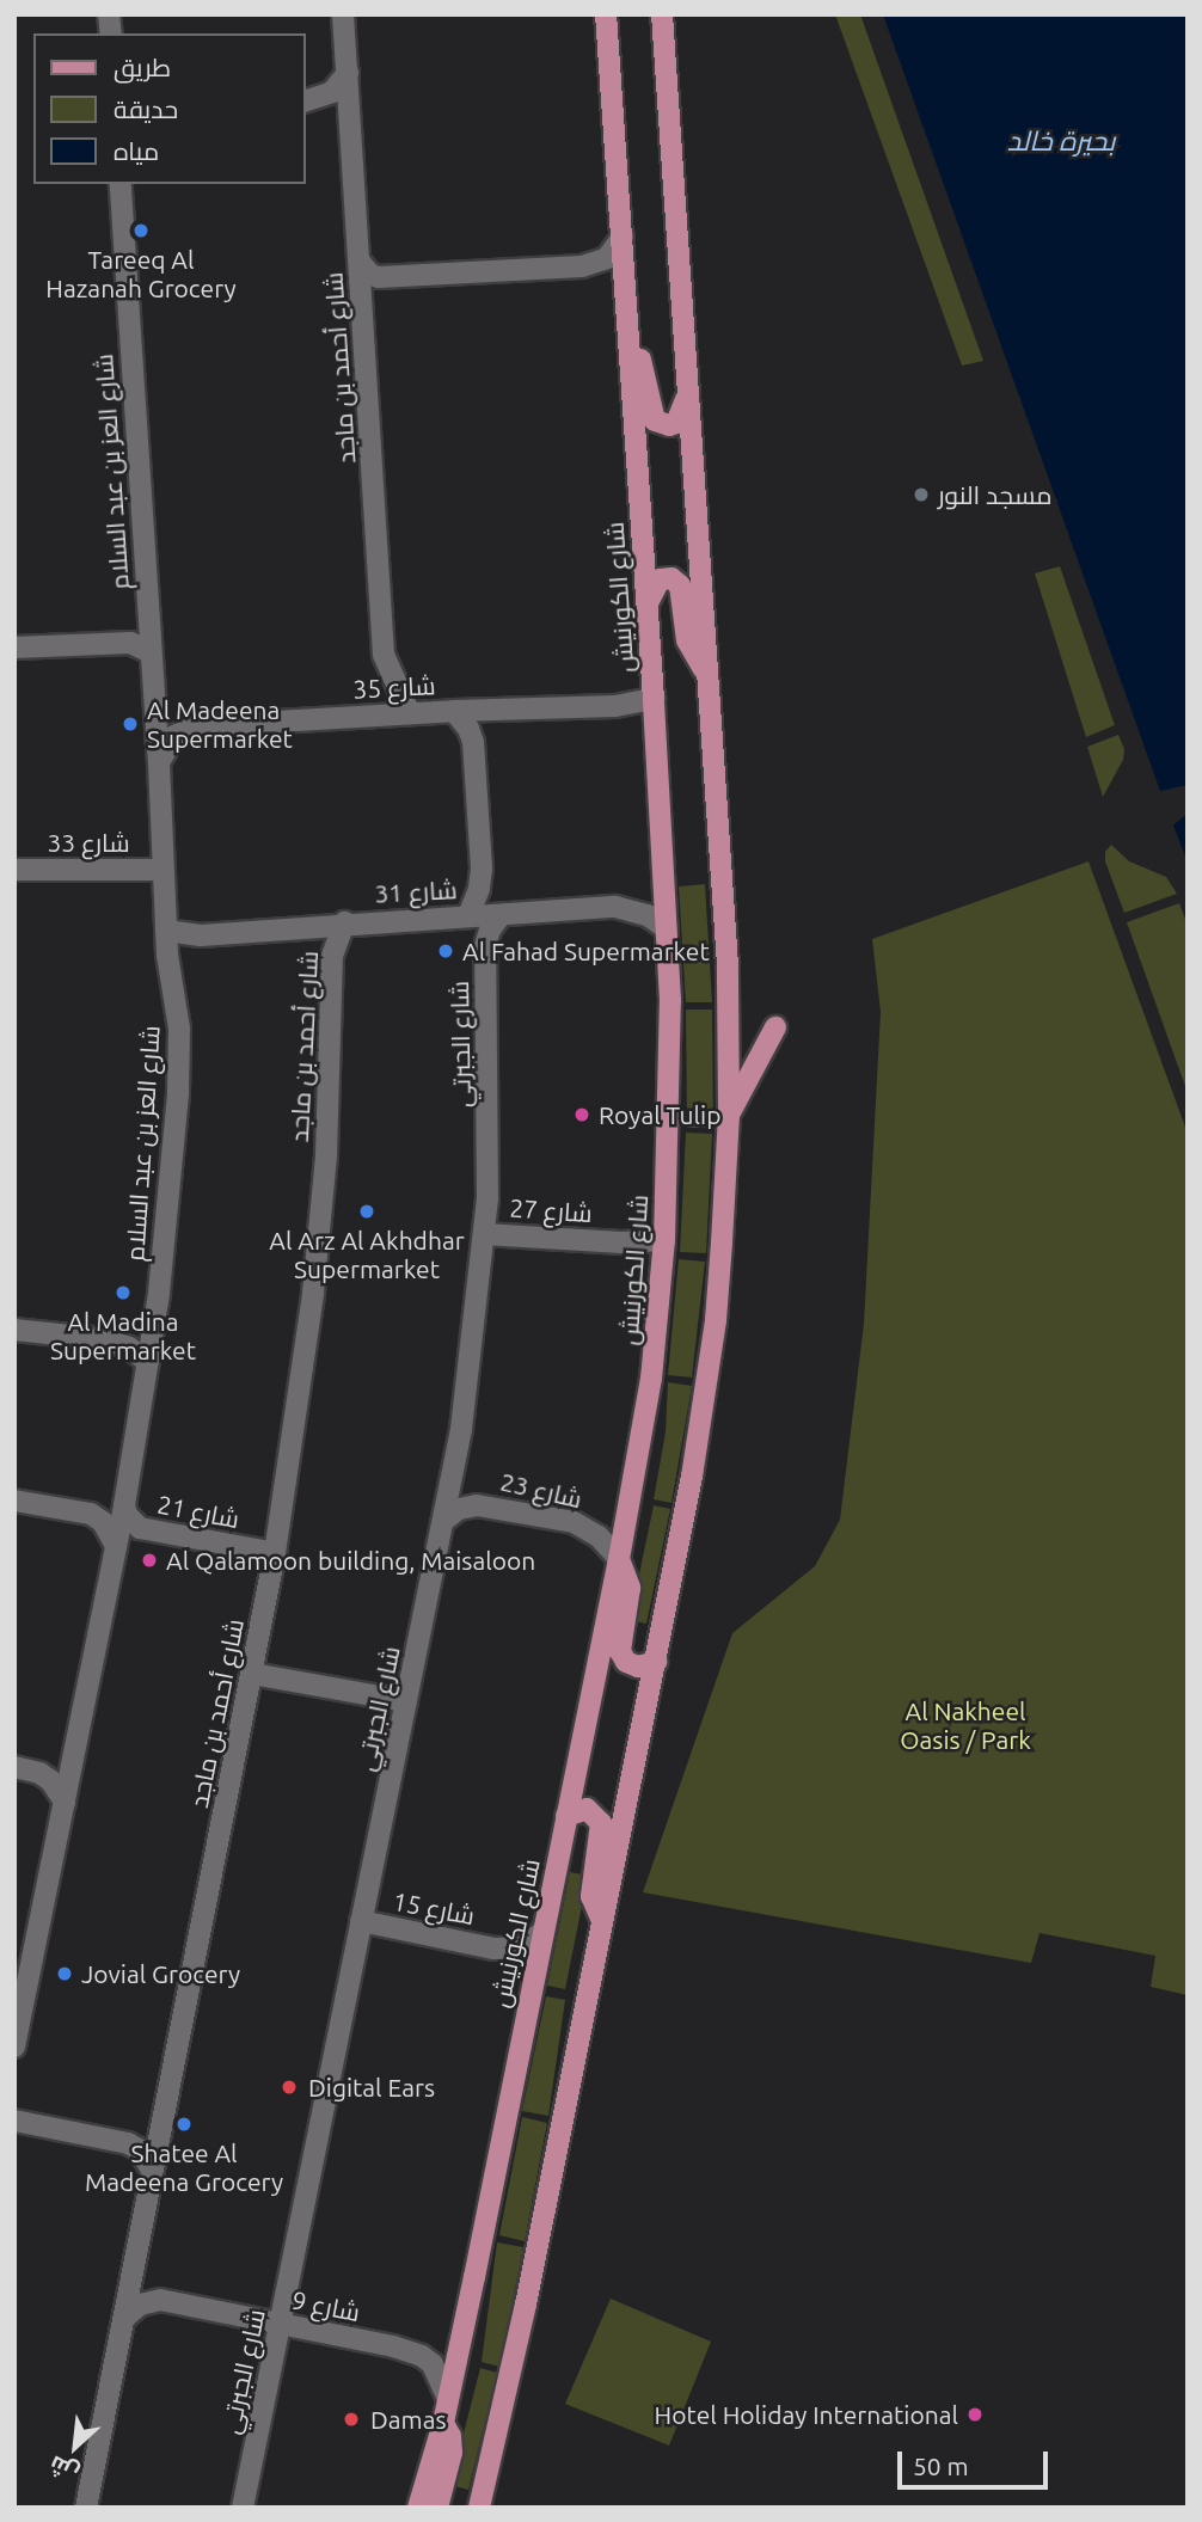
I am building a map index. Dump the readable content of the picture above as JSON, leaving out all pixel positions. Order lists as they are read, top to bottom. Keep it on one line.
{"streets":{"main road":["شارع الكورنيش"],"street":["شارع أحمد بن ماجد","شارع العز بن عبد السلام","شارع 35","شارع 33","شارع 31","شارع الجبرتي","شارع 27","شارع 23","شارع 21","شارع 15","شارع 9"]},"crossings":[["شارع أحمد بن ماجد","شارع 35"],["شارع أحمد بن ماجد","شارع 31"],["شارع أحمد بن ماجد","شارع 21"],["شارع أحمد بن ماجد","شارع 9"],["شارع العز بن عبد السلام","شارع 35"],["شارع العز بن عبد السلام","شارع 33"],["شارع العز بن عبد السلام","شارع 31"],["شارع العز بن عبد السلام","شارع 21"],["شارع الكورنيش","شارع 35"],["شارع الكورنيش","شارع 31"],["شارع الكورنيش","شارع 27"],["شارع الكورنيش","شارع 23"],["شارع الكورنيش","شارع 15"],["شارع الكورنيش","شارع 9"],["شارع 31","شارع الجبرتي"],["شارع الجبرتي","شارع 27"],["شارع الجبرتي","شارع 23"],["شارع الجبرتي","شارع 15"],["شارع الجبرتي","شارع 9"]],"water":["بحيرة خالد"],"parks":["Al Nakheel Oasis / Park"],"places":["Tareeq Al Hazanah Grocery","مسجد النور","Al Madeena Supermarket","Al Fahad Supermarket","Royal Tulip","Al Arz Al Akhdhar Supermarket","Al Madina Supermarket","Al Qalamoon building, Maisaloon","Jovial Grocery","Digital Ears","Shatee Al Madeena Grocery","Hotel Holiday International","Damas"],"legend":["طريق","حديقة","مياه"],"scale_bar":"50 m","north":"bottom left"}
